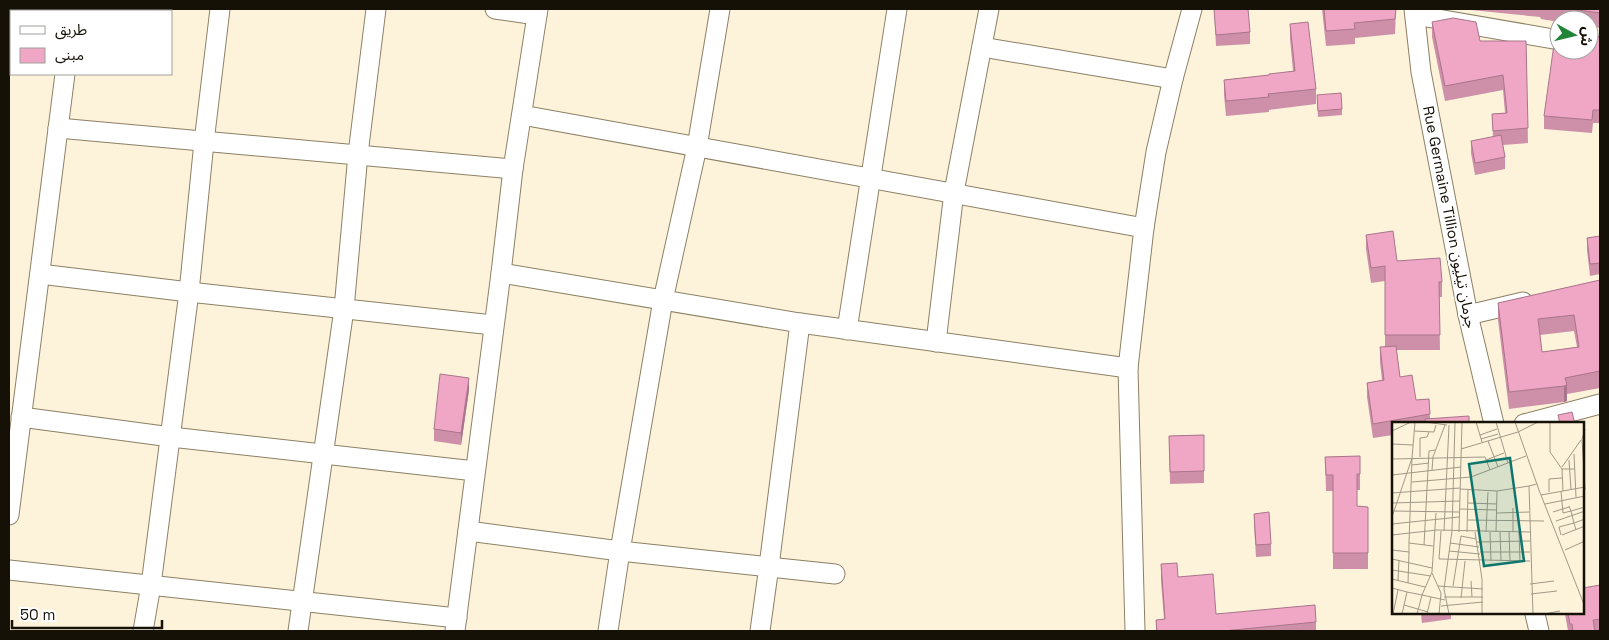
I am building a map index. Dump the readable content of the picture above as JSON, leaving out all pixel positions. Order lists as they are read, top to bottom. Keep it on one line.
{"streets":{"street":["Rue Germaine Tillion جرمان تيليون"]},"legend":["طريق","مبنى"],"scale_bar":"50 m","north":"right"}
